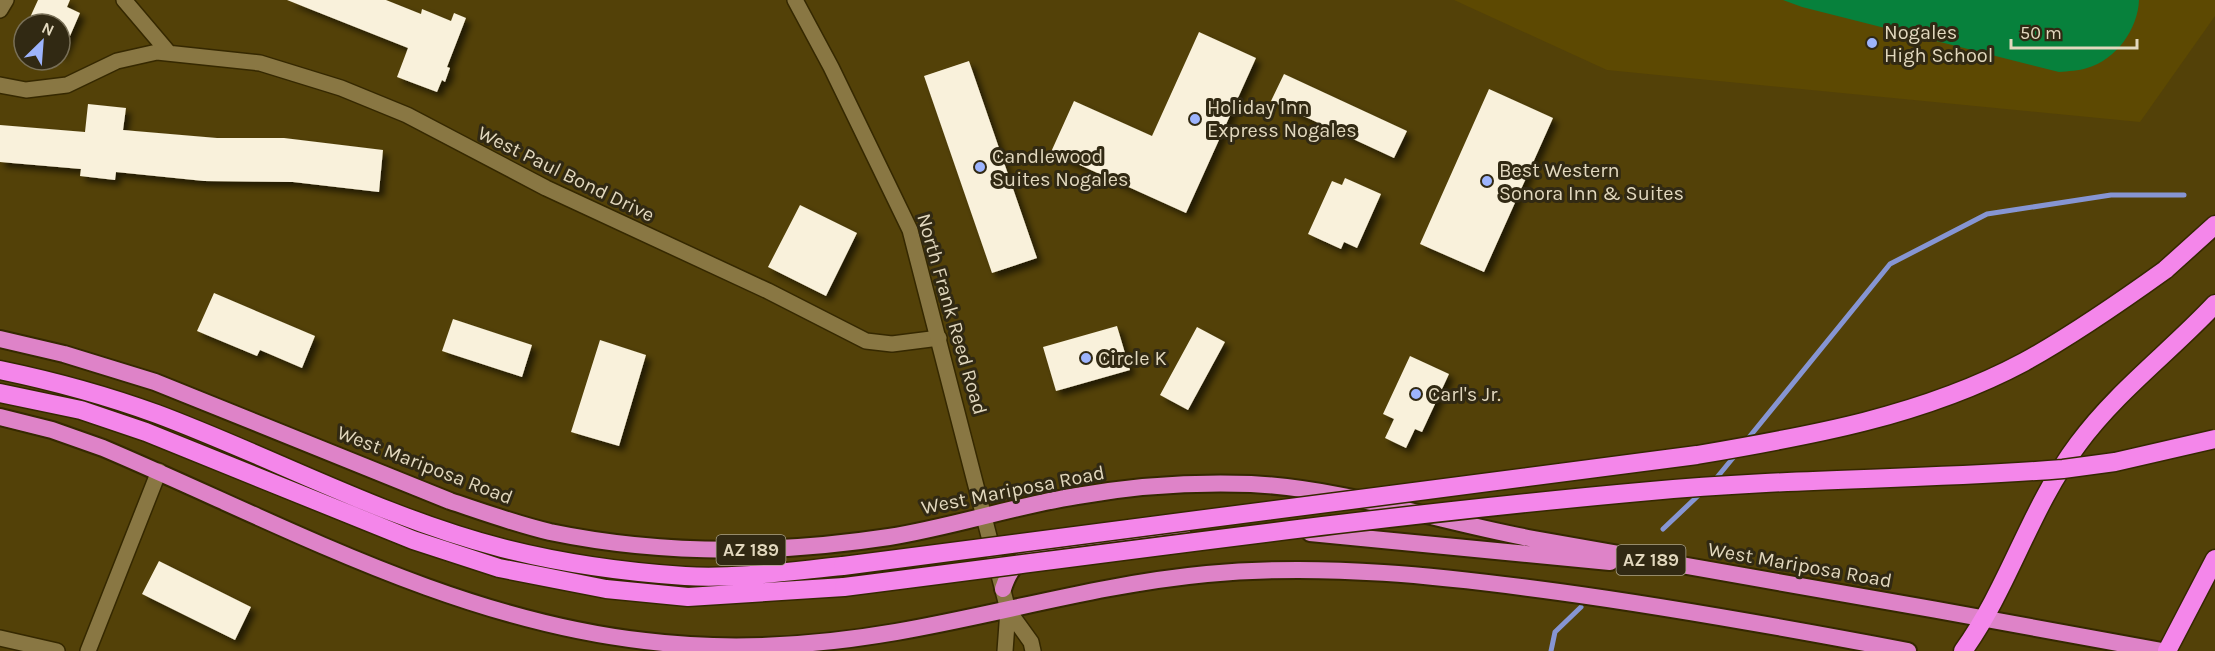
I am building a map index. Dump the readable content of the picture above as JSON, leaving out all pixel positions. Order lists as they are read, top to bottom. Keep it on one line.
{"streets":{"highway":["West Mariposa Road","AZ 189"],"street":["West Paul Bond Drive","North Frank Reed Road"]},"crossings":[["West Paul Bond Drive","North Frank Reed Road"],["North Frank Reed Road","West Mariposa Road"],["North Frank Reed Road","AZ 189"]],"places":["Nogales High School","Holiday Inn Express Nogales","Candlewood Suites Nogales","Best Western Sonora Inn & Suites","Circle K","Carl's Jr."],"scale_bar":"50 m","north":"top right"}
